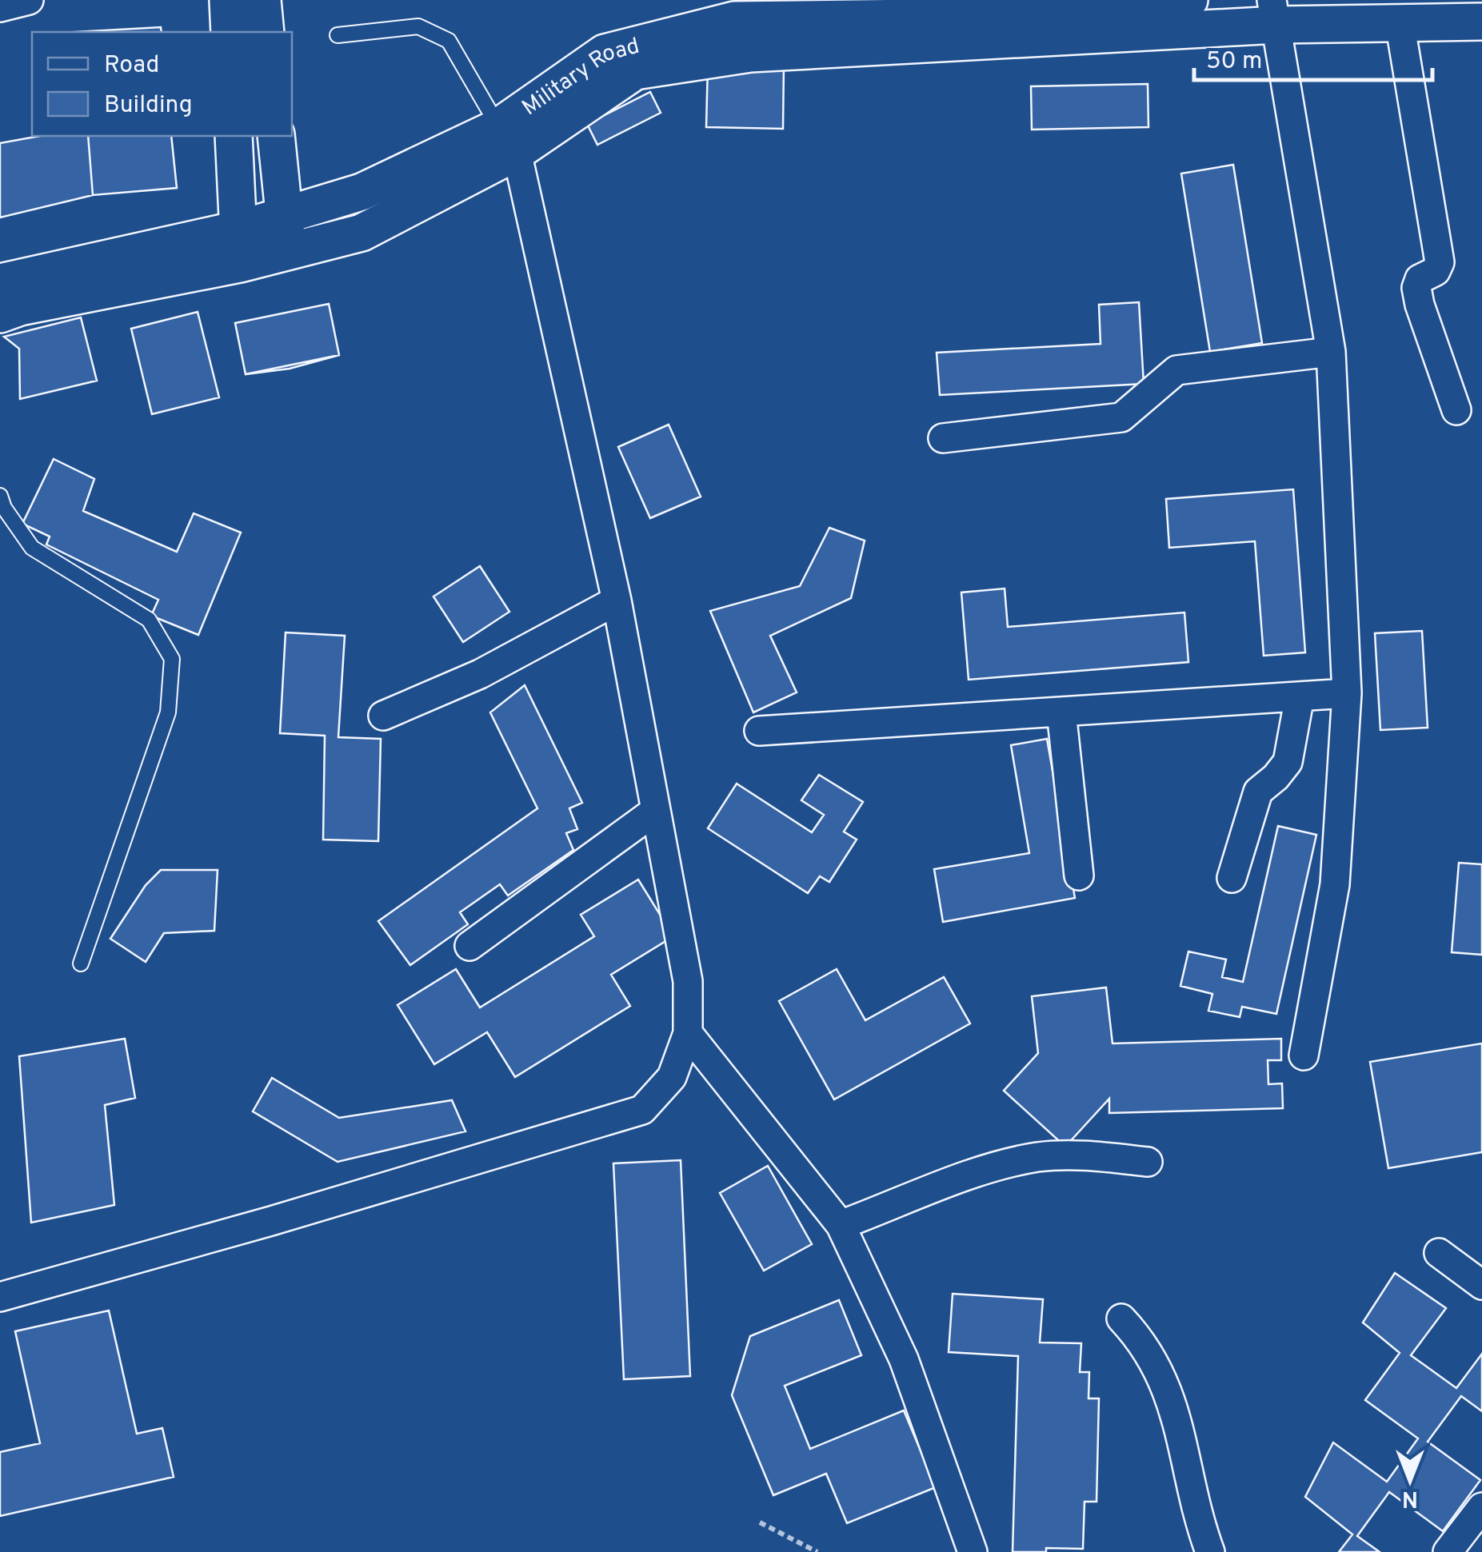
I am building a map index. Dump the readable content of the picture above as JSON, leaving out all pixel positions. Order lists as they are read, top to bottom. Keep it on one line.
{"streets":{"street":["Military Road"]},"legend":["Road","Building"],"scale_bar":"50 m","north":"bottom"}
